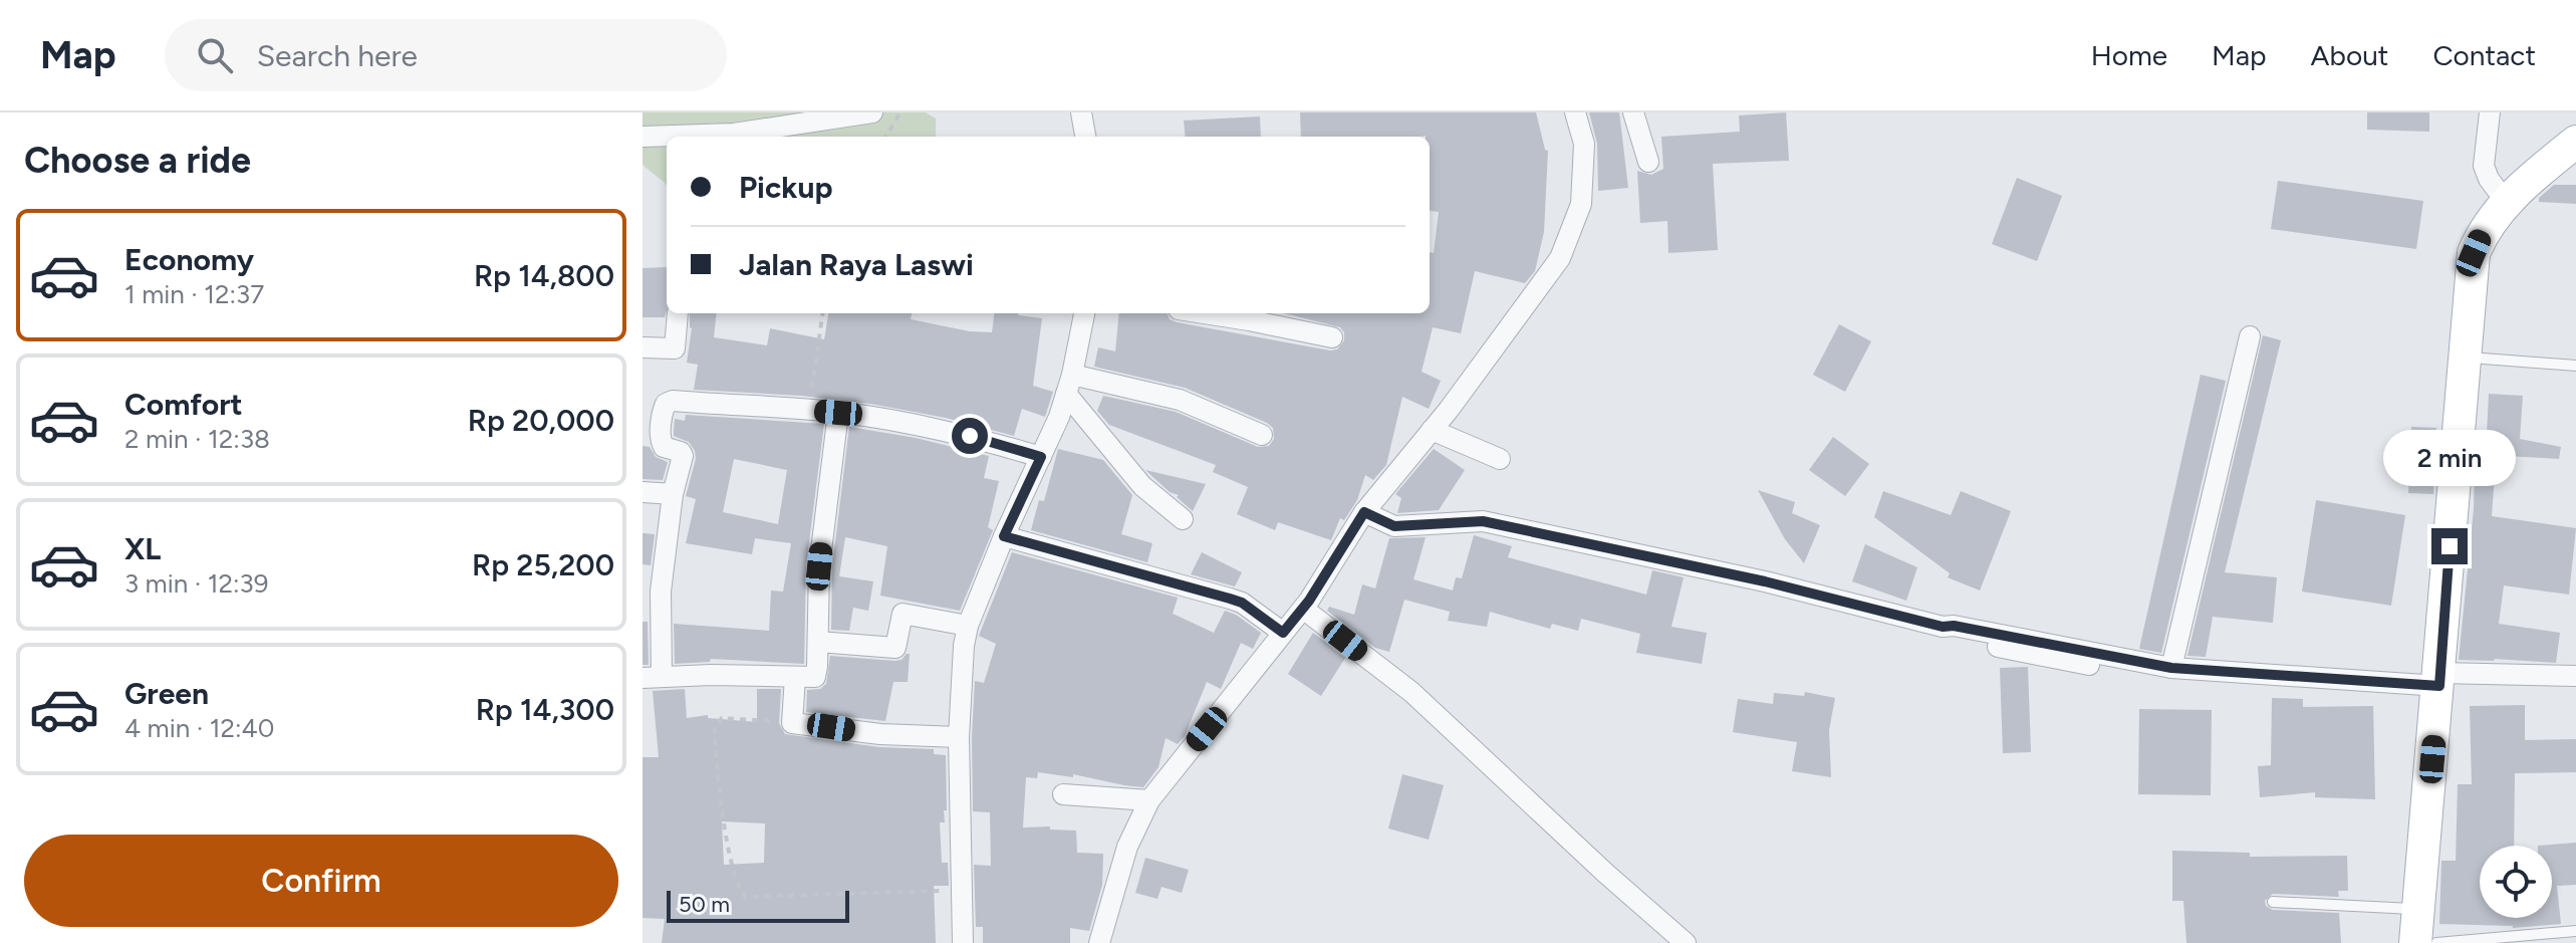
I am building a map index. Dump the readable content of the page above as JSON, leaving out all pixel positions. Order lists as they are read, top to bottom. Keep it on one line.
{"scale_bar":"50 m","page":{"header":"Map","search":"Search here","nav":["Home","Map","About","Contact"],"heading":"Choose a ride","banner":["Pickup","Jalan Raya Laswi"],"list":[{"name":"Economy","note":"1 min · 12:37","value":"Rp 14,800"},{"name":"Comfort","note":"2 min · 12:38","value":"Rp 20,000"},{"name":"XL","note":"3 min · 12:39","value":"Rp 25,200"},{"name":"Green","note":"4 min · 12:40","value":"Rp 14,300"}],"bubble":"2 min","buttons":"Confirm","scale":"50 m"}}
